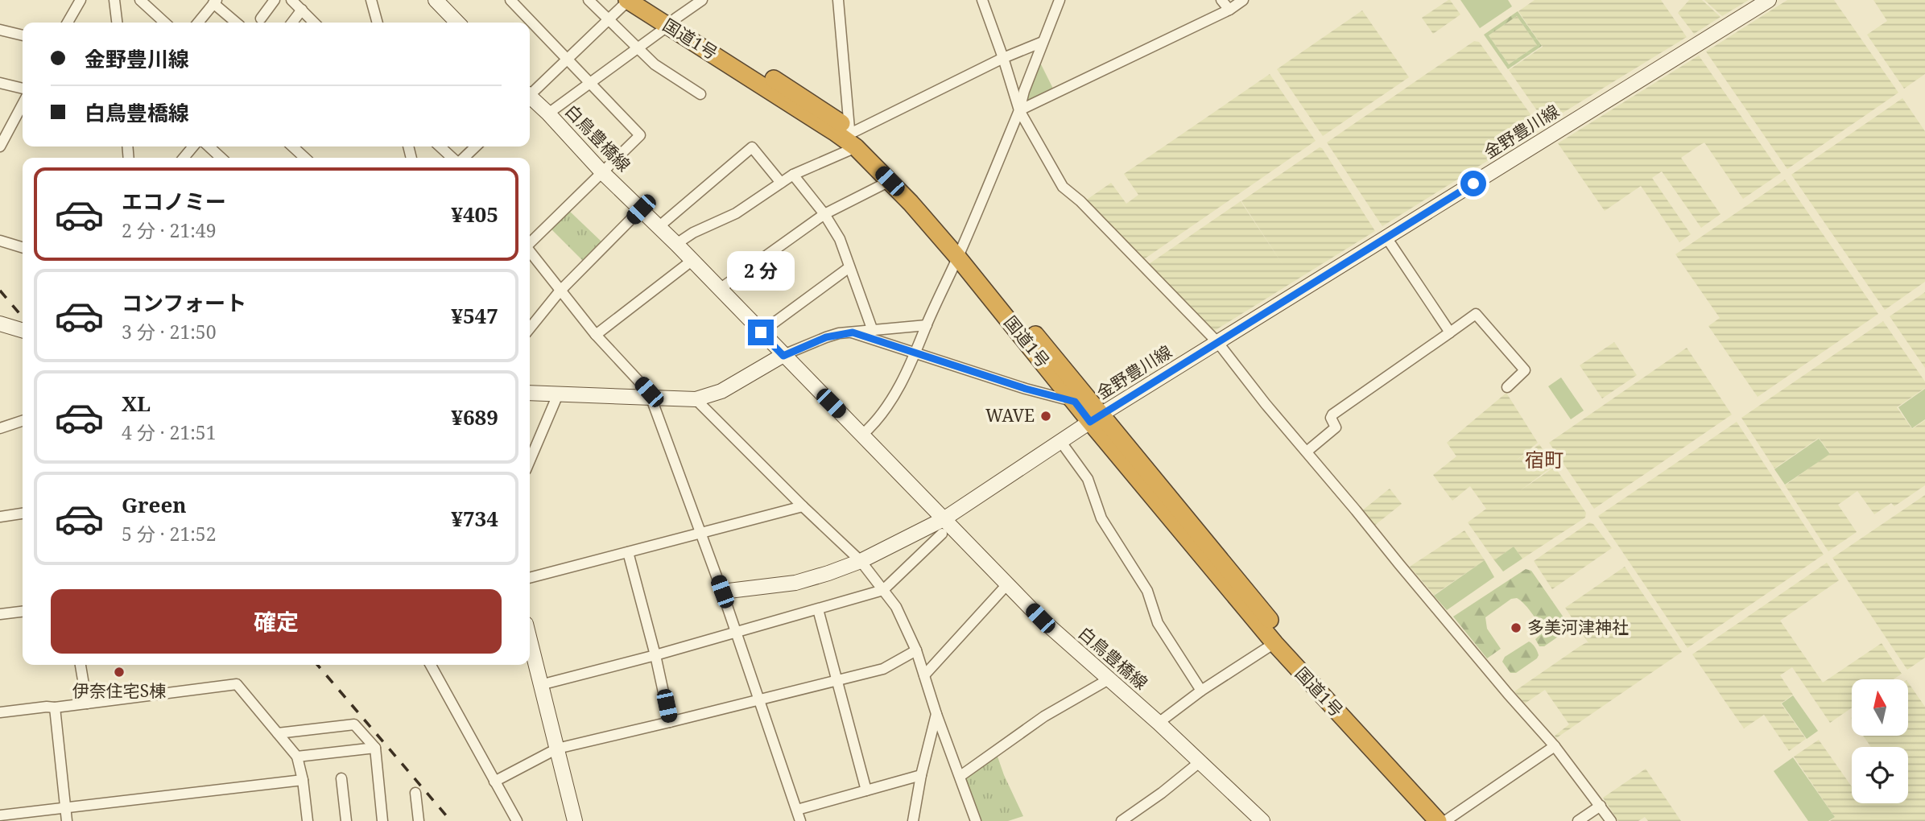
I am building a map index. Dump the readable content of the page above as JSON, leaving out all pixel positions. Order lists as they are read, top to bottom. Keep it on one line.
{"streets":{"highway":["国道1号"],"main road":["金野豊川線","白鳥豊橋線"]},"crossings":[["国道1号","金野豊川線"],["金野豊川線","白鳥豊橋線"]],"districts":["宿町"],"places":["WAVE","多美河津神社","伊奈住宅S棟"],"north":"top","page":{"banner":["金野豊川線","白鳥豊橋線"],"list":[{"name":"エコノミー","note":"2 分 · 21:49","value":"¥405"},{"name":"コンフォート","note":"3 分 · 21:50","value":"¥547"},{"name":"XL","note":"4 分 · 21:51","value":"¥689"},{"name":"Green","note":"5 分 · 21:52","value":"¥734"}],"bubble":"2 分","buttons":"確定"}}
